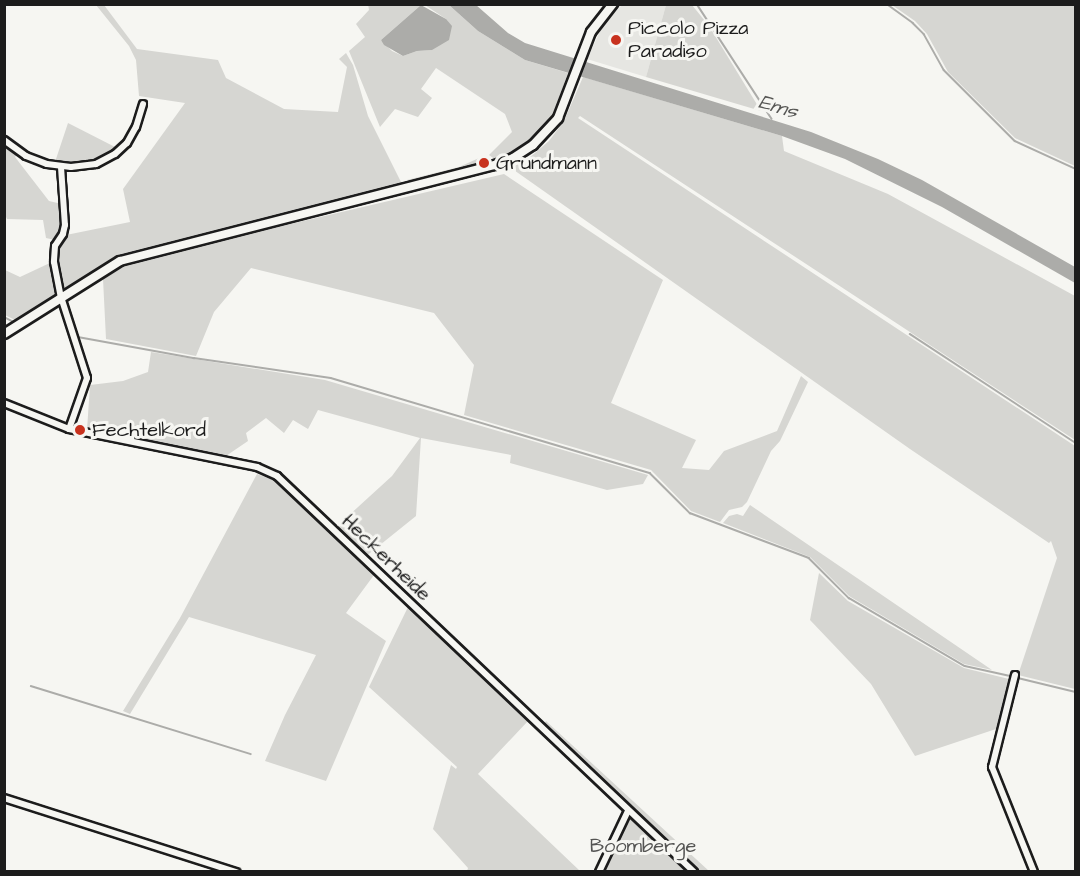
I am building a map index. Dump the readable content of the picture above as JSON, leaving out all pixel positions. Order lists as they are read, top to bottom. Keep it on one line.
{"streets":{"street":["Heckerheide"]},"water":["Ems"],"parks":["Boomberge"],"places":["Piccolo Pizza Paradiso","Grundmann","Fechtelkord"]}
